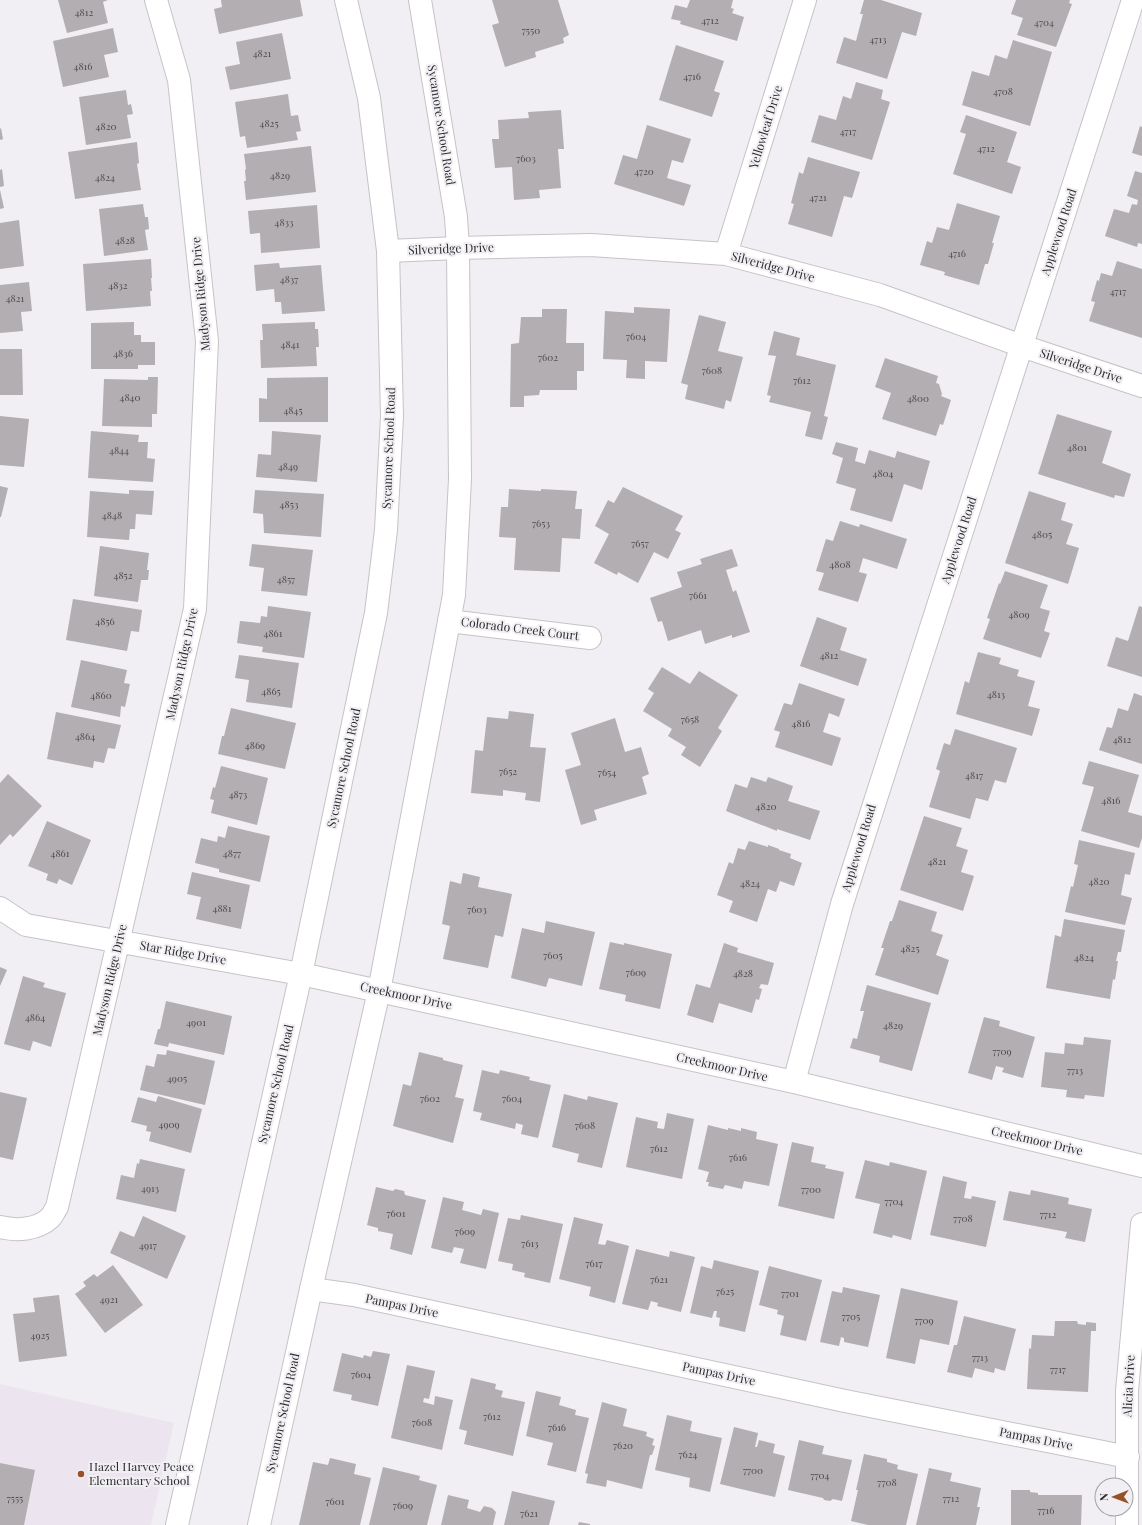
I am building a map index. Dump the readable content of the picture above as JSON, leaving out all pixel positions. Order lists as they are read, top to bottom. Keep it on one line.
{"streets":{"street":["Sycamore School Road","Yellowleaf Drive","Applewood Road","Silveridge Drive","Madyson Ridge Drive","Colorado Creek Court","Star Ridge Drive","Creekmoor Drive","Pampas Drive","Alicia Drive"]},"crossings":[["Sycamore School Road","Silveridge Drive"],["Sycamore School Road","Colorado Creek Court"],["Sycamore School Road","Star Ridge Drive"],["Sycamore School Road","Creekmoor Drive"],["Sycamore School Road","Pampas Drive"],["Yellowleaf Drive","Silveridge Drive"],["Applewood Road","Silveridge Drive"],["Applewood Road","Creekmoor Drive"],["Madyson Ridge Drive","Star Ridge Drive"],["Star Ridge Drive","Creekmoor Drive"],["Pampas Drive","Alicia Drive"]],"places":["Hazel Harvey Peace Elementary School"],"house_numbers":["4812","4712","4704","7550","4713","4821","4816","4716","4708","4825","4820","4717","4712","7603","4720","4829","4824","4721","4833","4828","4716","4837","4832","4717","4821","7604","4841","4836","7602","7608","7612","4840","4800","4845","4801","4844","4849","4804","4853","4848","7653","4805","7657","4808","4852","4857","7661","4809","4856","4861","4812","4865","4813","4860","7658","4816","4864","4812","4869","7652","7654","4817","4873","4816","4820","4861","4877","4821","4820","4824","4881","7603","4825","7605","4824","7609","4828","4864","4901","4829","7709","7713","4905","7602","7604","4909","7608","7612","7616","4913","7700","7704","7601","7712","7708","7609","7613","4917","7617","7621","7625","7701","4921","7705","7709","4925","7713","7717","7604","7612","7608","7616","7620","7624","7700","7704","7708","7555","7712","7601","7609","7716","7621"],"north":"left"}
